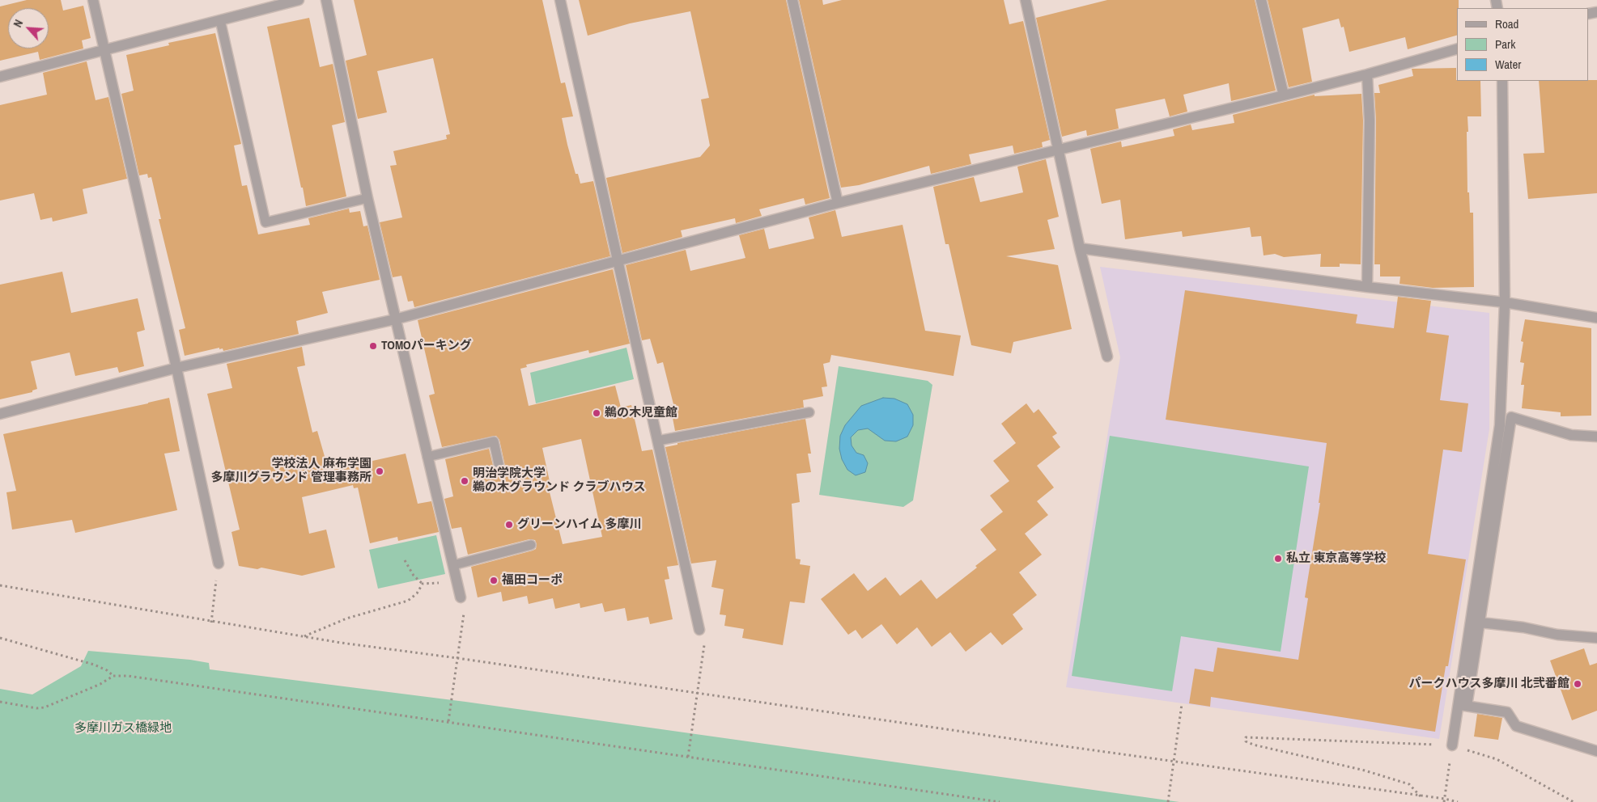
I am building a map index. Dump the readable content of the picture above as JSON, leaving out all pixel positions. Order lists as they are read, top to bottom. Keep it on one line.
{"parks":["多摩川ガス橋緑地"],"places":["TOMOパーキング","鵜の木児童館","学校法人 麻布学園 多摩川グラウンド 管理事務所","明治学院大学 鵜の木グラウンド クラブハウス","グリーンハイム 多摩川","私立 東京高等学校","福田コーポ","パークハウス多摩川 北弐番館"],"legend":["Road","Park","Water"],"north":"top left"}
